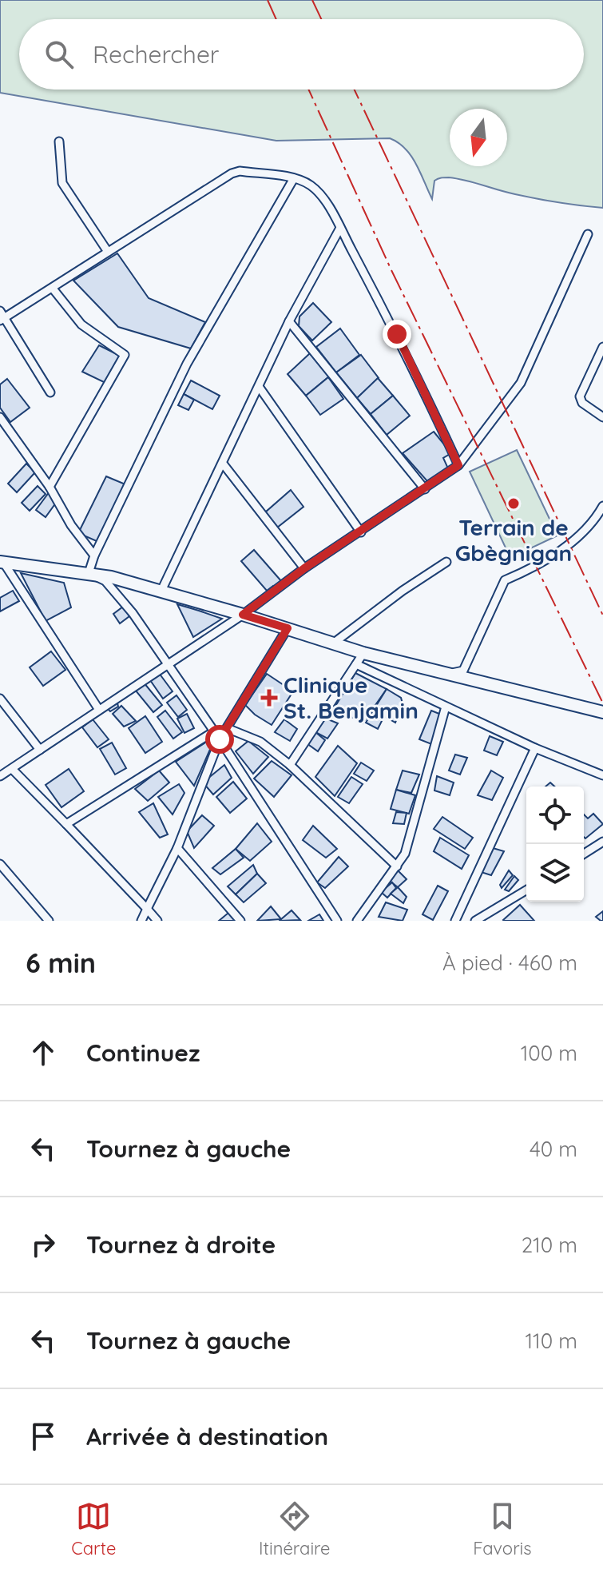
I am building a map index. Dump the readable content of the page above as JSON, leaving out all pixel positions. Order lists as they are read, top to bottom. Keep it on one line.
{"places":{"other":["Terrain de Gbègnigan"],"health":["Clinique St. Benjamin"]},"north":"bottom","page":{"search":"Rechercher","heading":["6 min","À pied · 460 m"],"list":[["Continuez","100 m"],["Tournez à gauche","40 m"],["Tournez à droite","210 m"],["Tournez à gauche","110 m"],"Arrivée à destination"],"nav":["Carte","Itinéraire","Favoris"]}}
